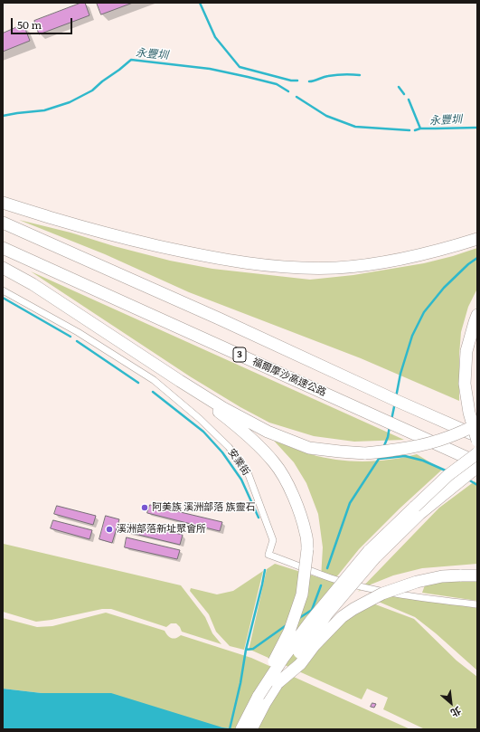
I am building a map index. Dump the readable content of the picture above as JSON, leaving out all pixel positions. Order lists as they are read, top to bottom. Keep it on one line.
{"streets":{"highway":["3","福爾摩沙高速公路"],"street":["安業街"]},"water":["永豐圳"],"places":["阿美族 溪洲部落 族靈石","溪洲部落新址聚會所"],"scale_bar":"50 m","north":"bottom right"}
